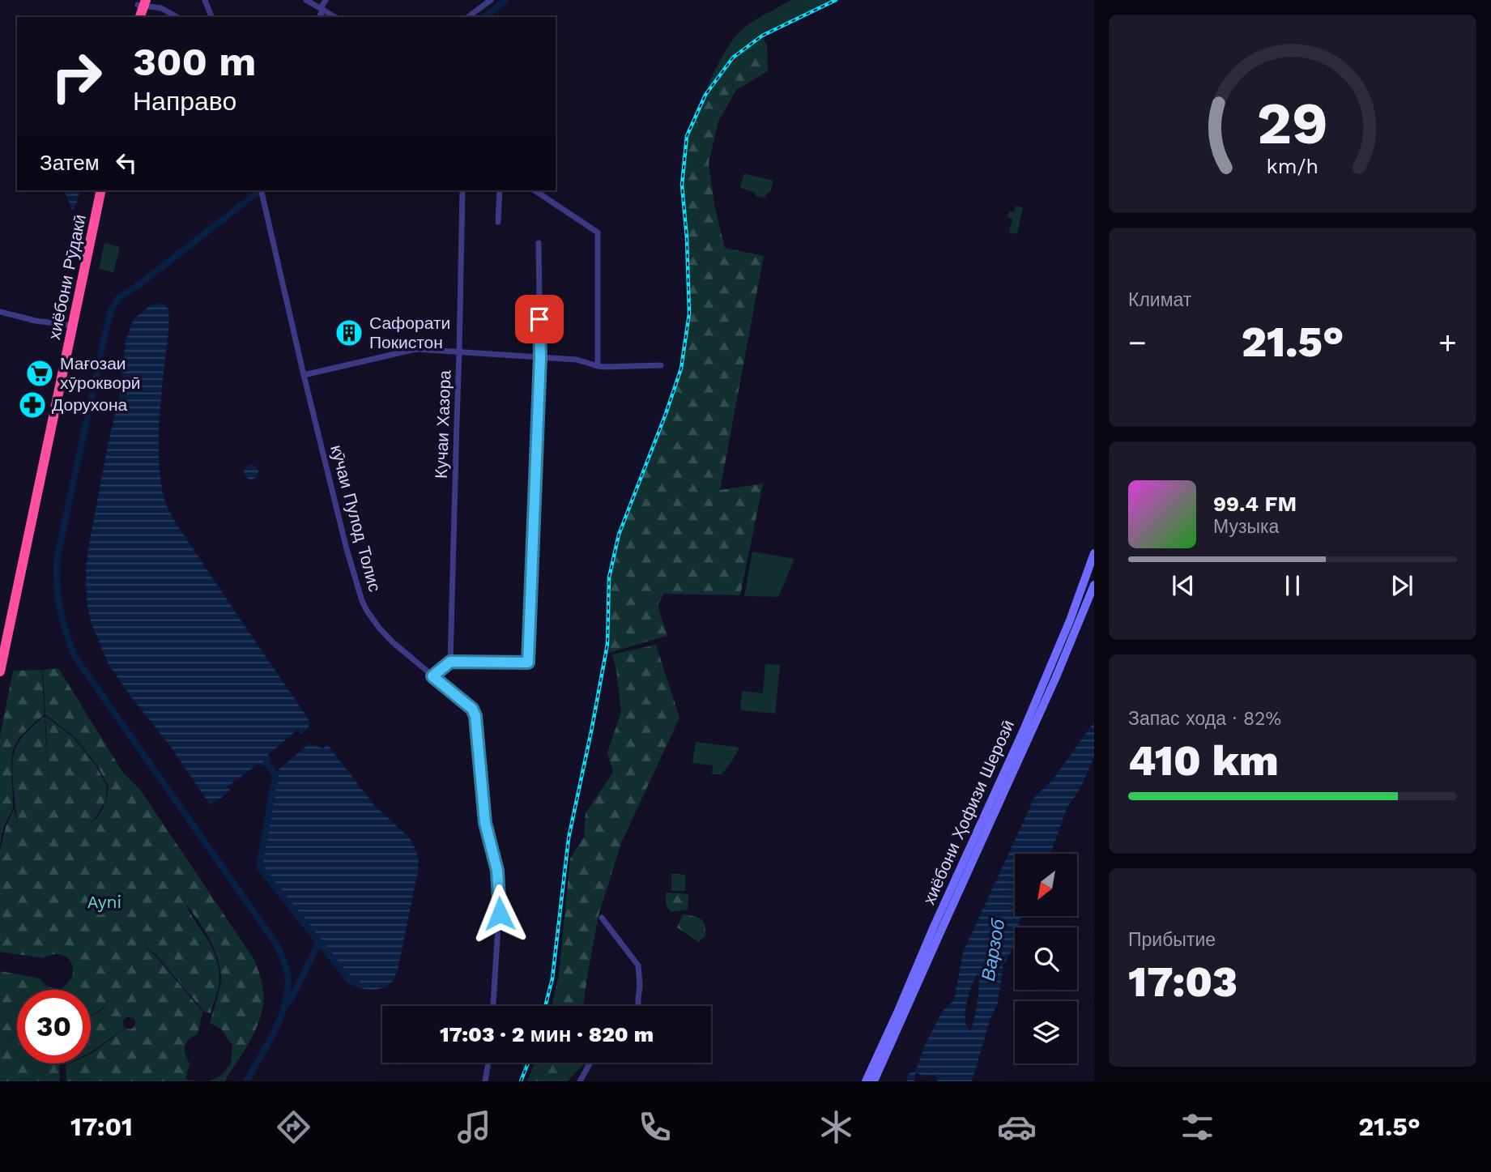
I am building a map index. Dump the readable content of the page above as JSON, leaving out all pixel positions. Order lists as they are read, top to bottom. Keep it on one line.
{"streets":{"highway":["хиёбони Рӯдакӣ"],"main road":["хиёбони Ҳофизи Шерозӣ"],"street":["Кучаи Хазора","кӯчаи Пулод Толис"]},"water":["Варзоб"],"parks":["Ayni"],"places":{"building":["Сафорати Покистон"],"supermarket":["Мағозаи хӯрокворӣ"],"pharmacy":["Дорухона"]},"north":"bottom left","page":{"turn":["300 m","Направо"],"then":"Затем","tile":["Климат",["Запас хода · 82%","410 km"],["Прибытие","17:03"]],"heat":["−","21.5°","+"],"song":["99.4 FM","Музыка"],"limit":"30","trip":"17:03 · 2 мин · 820 m","tabs":["17:01","21.5°"],"gauge":["29","km/h"]}}
